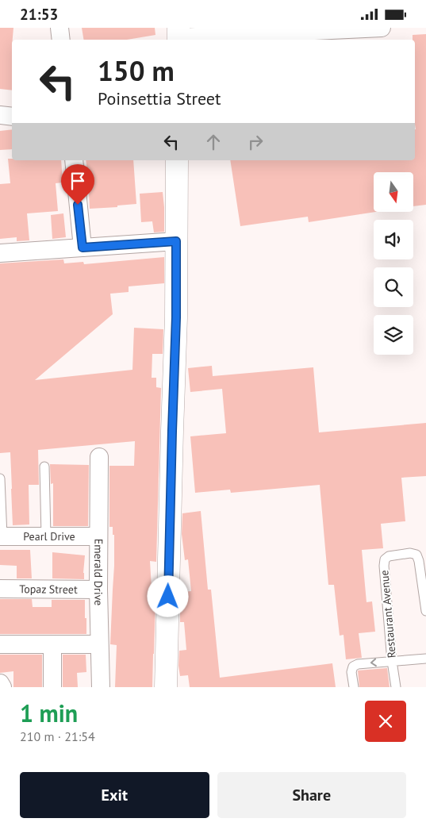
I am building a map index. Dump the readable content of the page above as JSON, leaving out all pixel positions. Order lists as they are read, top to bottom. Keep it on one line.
{"streets":{"street":["Pearl Drive","Emerald Drive","Topaz Street"],"lane":["Restaurant Avenue"]},"crossings":[["Pearl Drive","Emerald Drive"],["Emerald Drive","Topaz Street"]],"north":"bottom","page":{"status":"21:53","turn":["150 m","Poinsettia Street"],"heading":["1 min","210 m · 21:54"],"buttons":["Exit","Share"]}}
